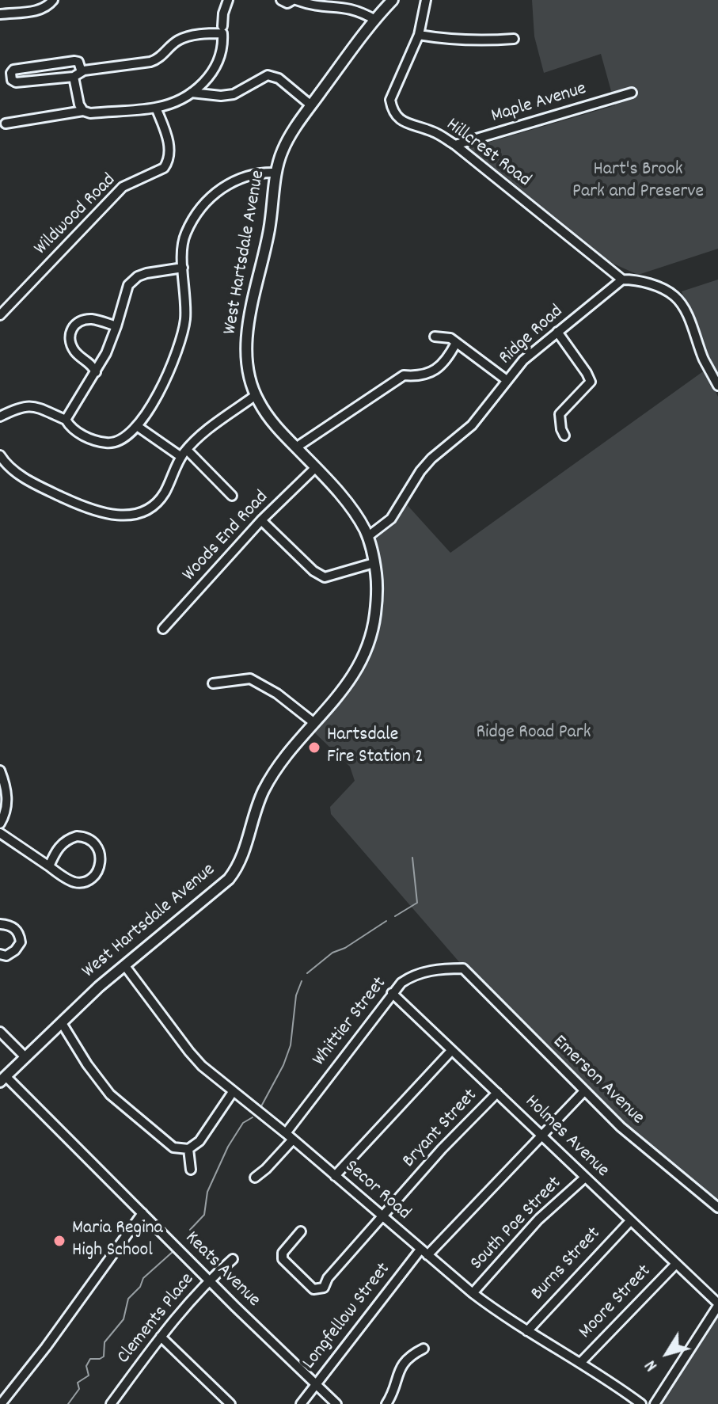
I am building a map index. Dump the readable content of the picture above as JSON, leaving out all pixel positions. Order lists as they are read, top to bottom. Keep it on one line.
{"streets":{"main road":["West Hartsdale Avenue"],"street":["Maple Avenue","Hillcrest Road","Wildwood Road","Ridge Road","Woods End Road","Whittier Street","Emerson Avenue","Bryant Street","Holmes Avenue","Secor Road","South Poe Street","Burns Street","Keats Avenue","Moore Street","Longfellow Street","Clements Place"]},"crossings":[["Maple Avenue","Hillcrest Road"],["Hillcrest Road","Ridge Road"],["West Hartsdale Avenue","Ridge Road"],["West Hartsdale Avenue","Woods End Road"],["West Hartsdale Avenue","Secor Road"],["West Hartsdale Avenue","Keats Avenue"],["Whittier Street","Emerson Avenue"],["Whittier Street","Holmes Avenue"],["Whittier Street","Secor Road"],["Bryant Street","Holmes Avenue"],["Bryant Street","Secor Road"],["Holmes Avenue","South Poe Street"],["Holmes Avenue","Burns Street"],["Holmes Avenue","Moore Street"],["Secor Road","South Poe Street"],["Secor Road","Burns Street"],["Secor Road","Moore Street"],["Secor Road","Longfellow Street"],["Keats Avenue","Longfellow Street"],["Keats Avenue","Clements Place"]],"parks":["Hart's Brook Park and Preserve","Ridge Road Park"],"places":["Hartsdale Fire Station 2","Maria Regina High School"],"north":"bottom left"}
